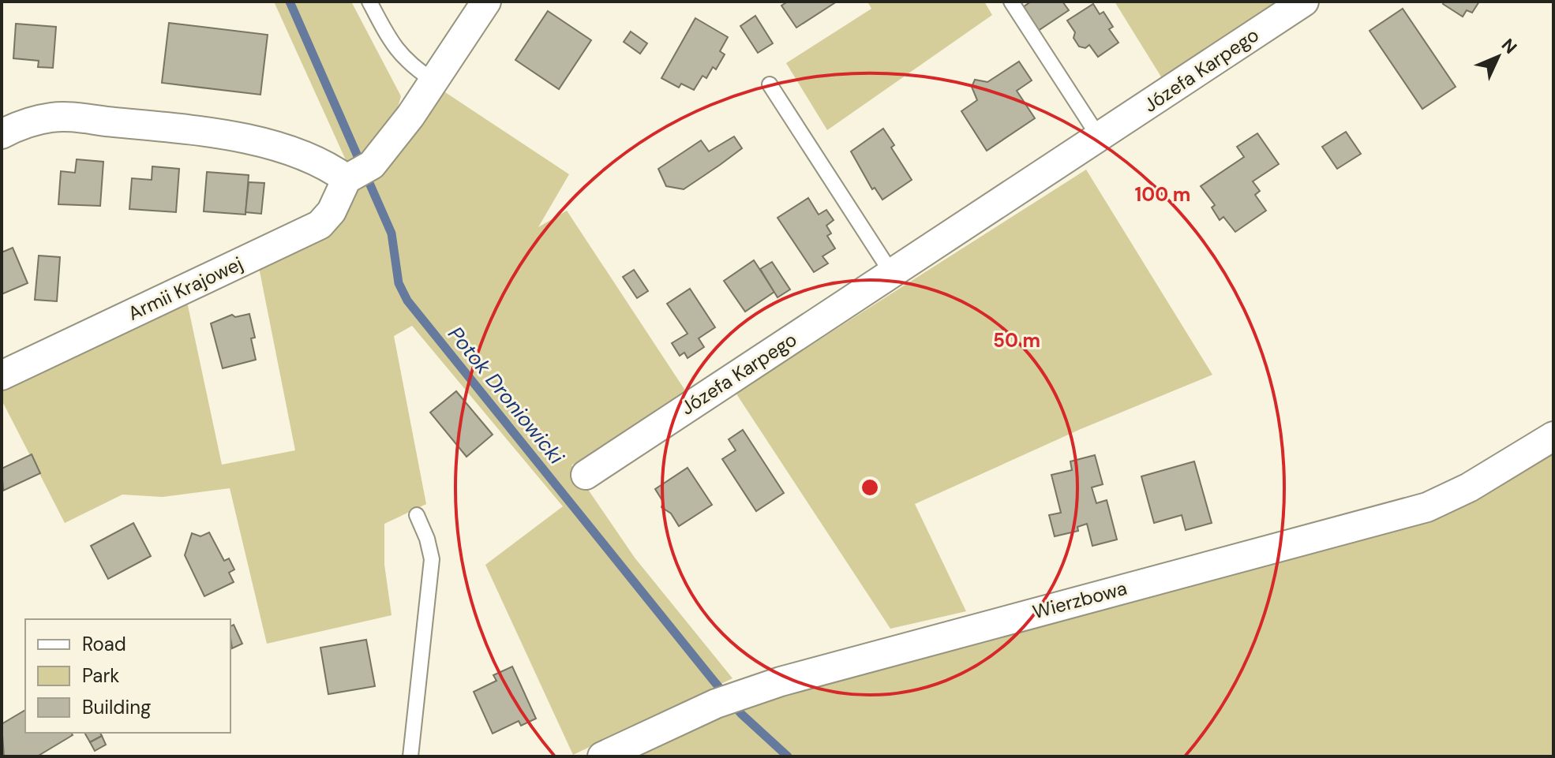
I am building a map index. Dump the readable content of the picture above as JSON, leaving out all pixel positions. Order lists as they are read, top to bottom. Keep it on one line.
{"streets":{"street":["Józefa Karpego","Armii Krajowej","Wierzbowa"]},"water":["Potok Droniowicki"],"legend":["Road","Park","Building"],"north":"top right","rings":["100 m","50 m"]}
